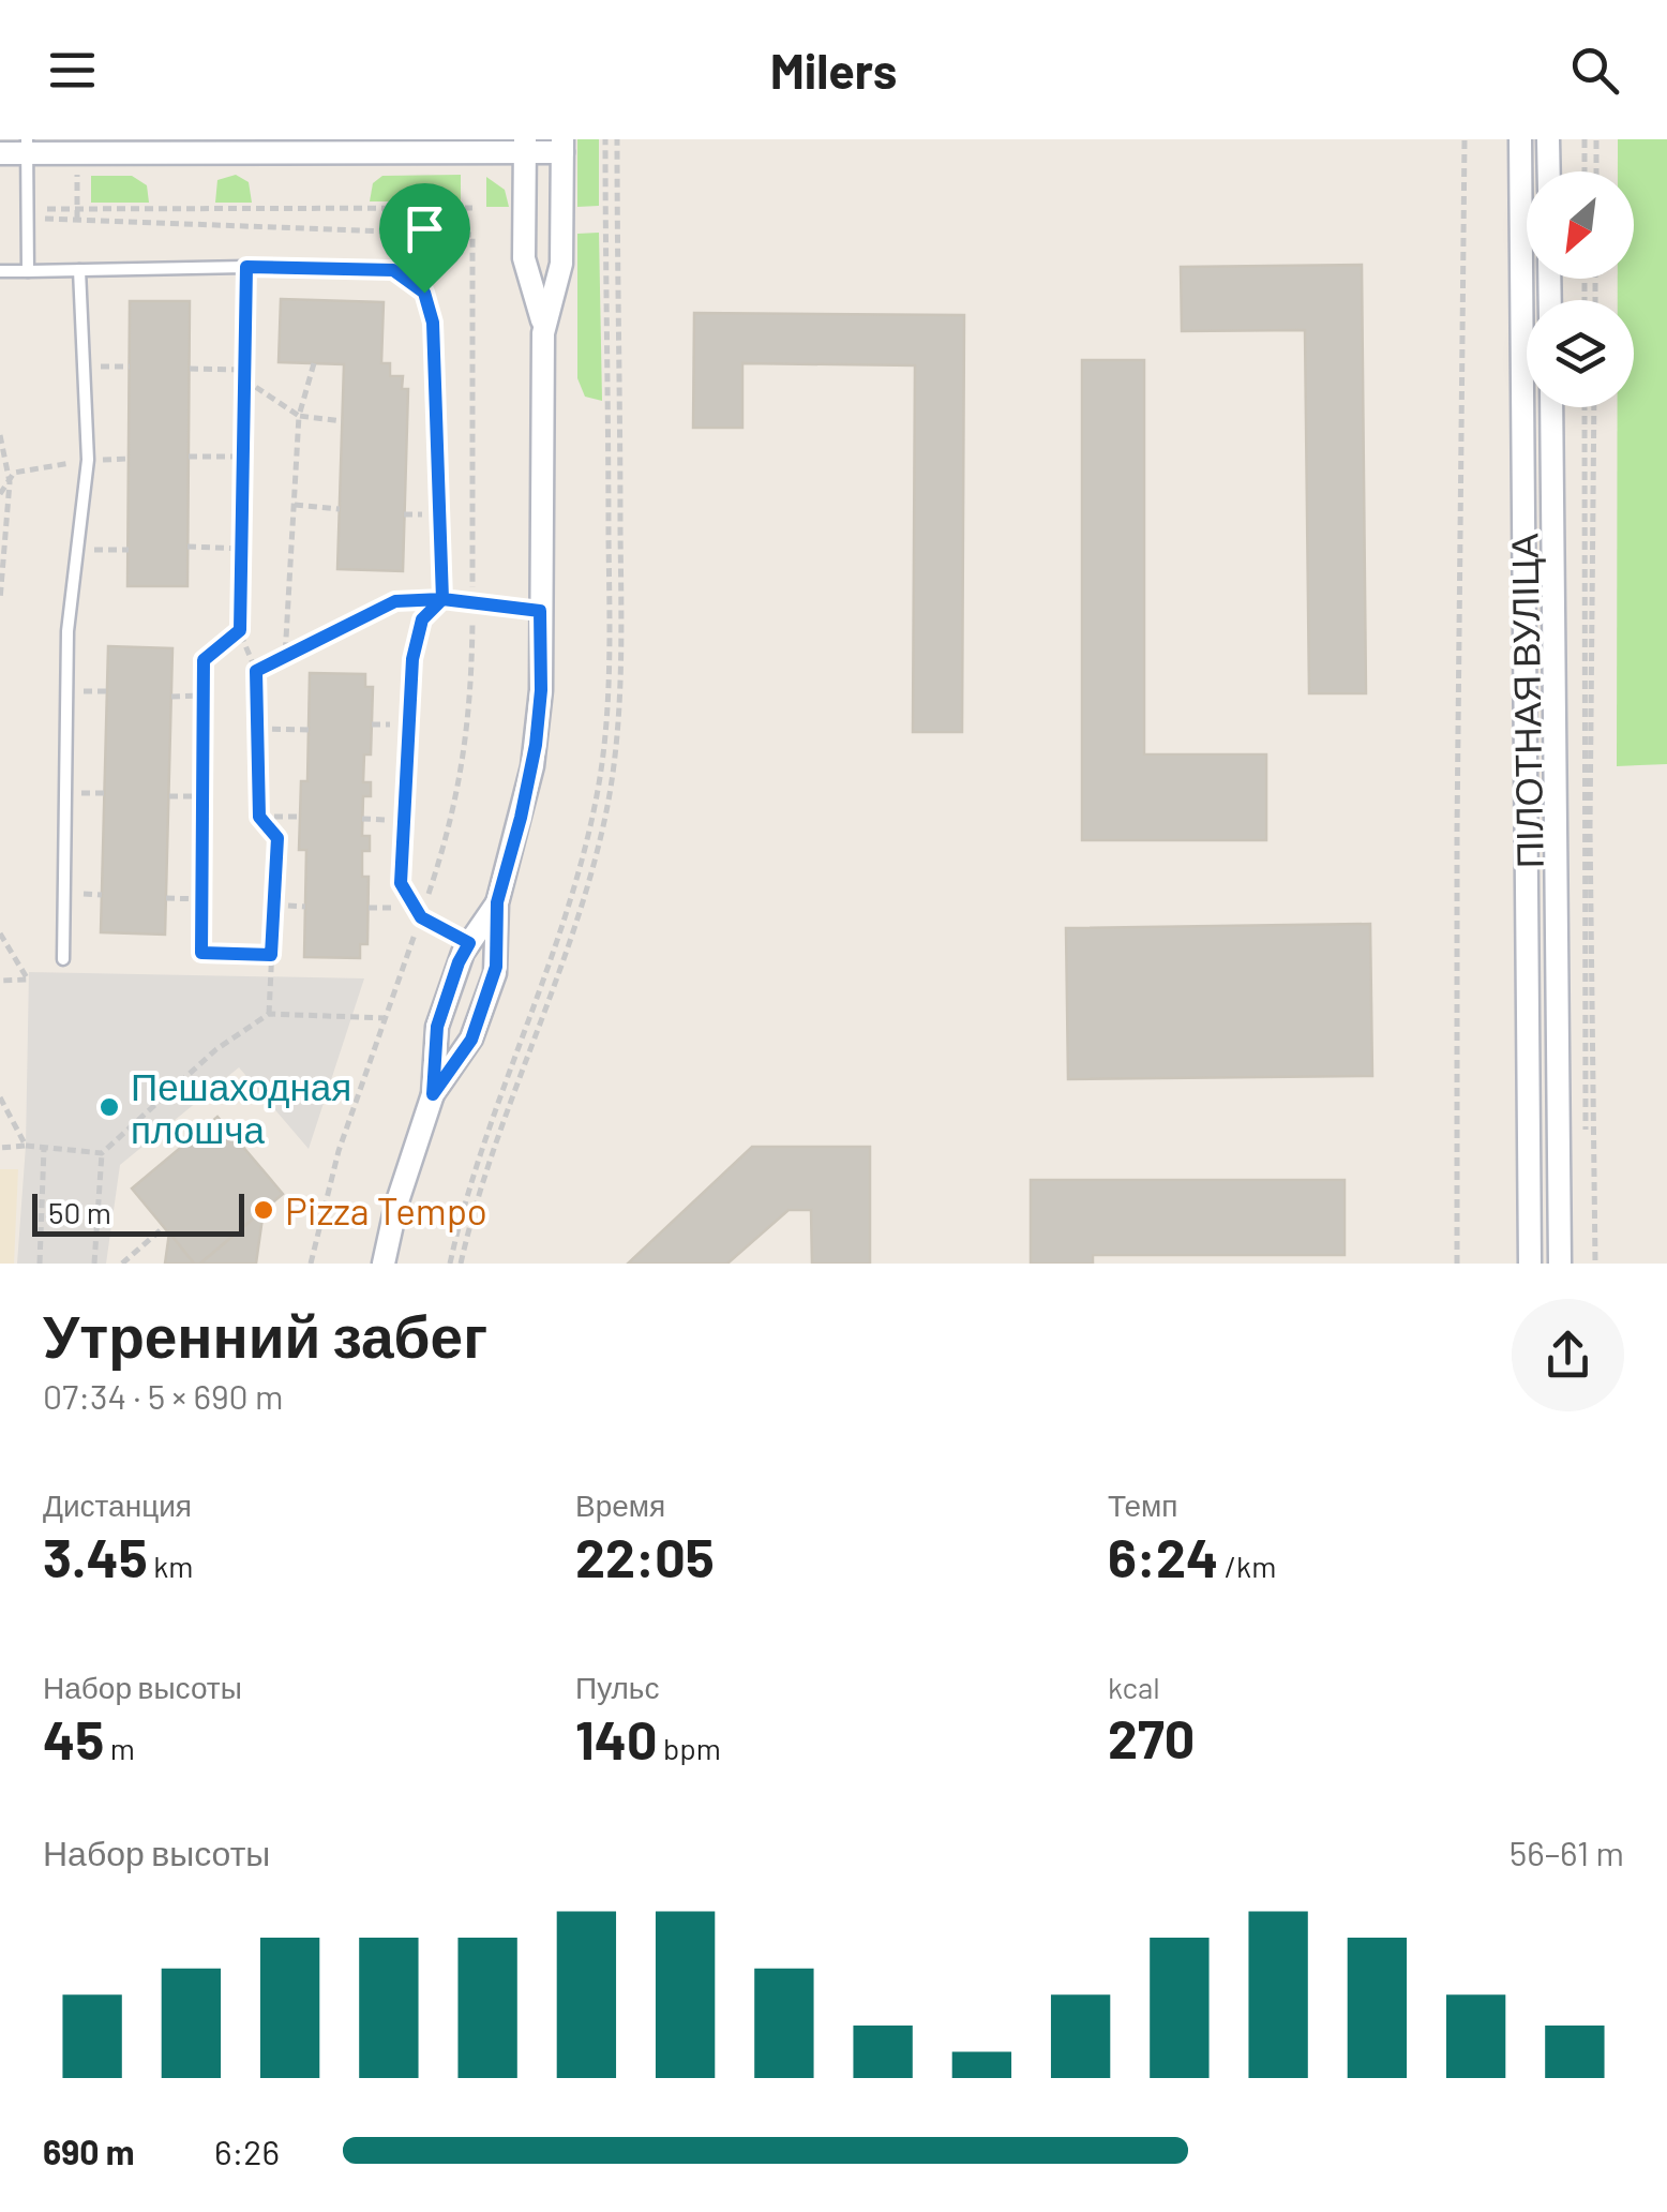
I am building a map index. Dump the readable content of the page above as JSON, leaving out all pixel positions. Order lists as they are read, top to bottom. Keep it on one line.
{"streets":{"street":["ПІЛОТНАЯ ВУЛІЦА"]},"places":["Пешаходная плошча","Pizza Tempo"],"scale_bar":"50 m","north":"bottom left","page":{"header":"Milers","scale":"50 m","heading":["Утренний забег","07:34 · 5 × 690 m"],"stats":[["Дистанция","3.45 km"],["Время","22:05"],["Темп","6:24 /km"],["Набор высоты","45 m"],["Пульс","140 bpm"],["kcal","270"]],"chart":["Набор высоты","56–61 m"],"list":[{"name":"690 m","note":"6:26"}]}}
